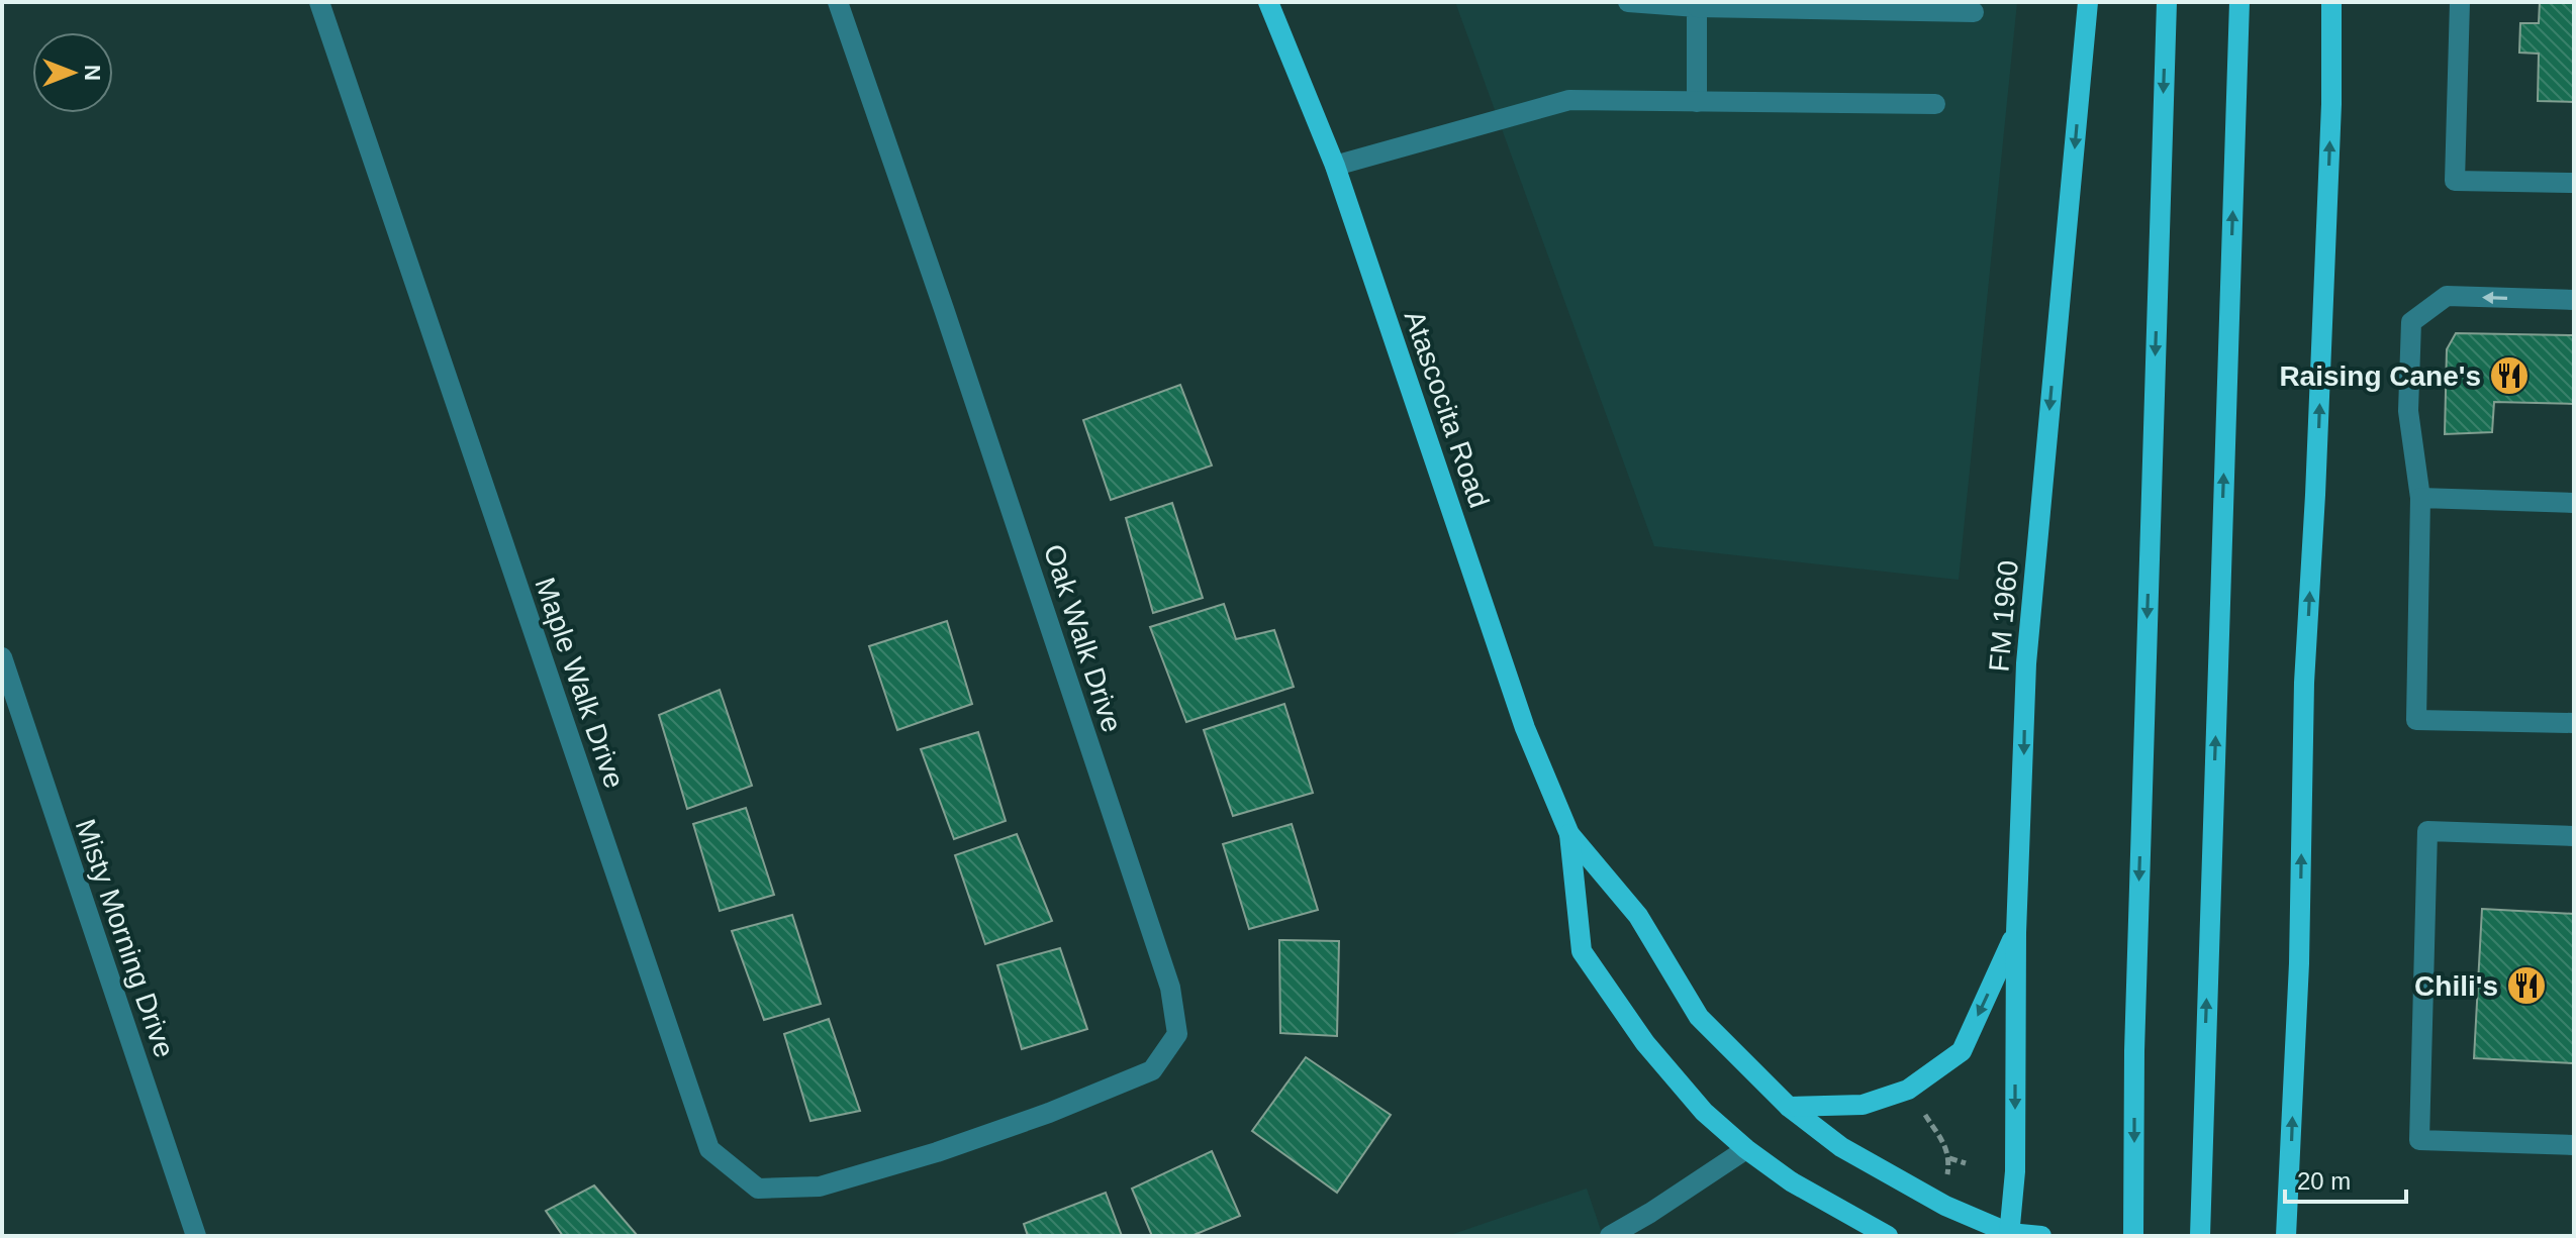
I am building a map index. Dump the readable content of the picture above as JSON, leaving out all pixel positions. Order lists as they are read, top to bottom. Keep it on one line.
{"streets":{"main road":["Atascocita Road","FM 1960"],"street":["Oak Walk Drive","Maple Walk Drive","Misty Morning Drive"]},"crossings":[["Atascocita Road","FM 1960"],["Oak Walk Drive","Maple Walk Drive"]],"places":{"restaurant":["Raising Cane's","Chili's"]},"scale_bar":"20 m","north":"right"}
